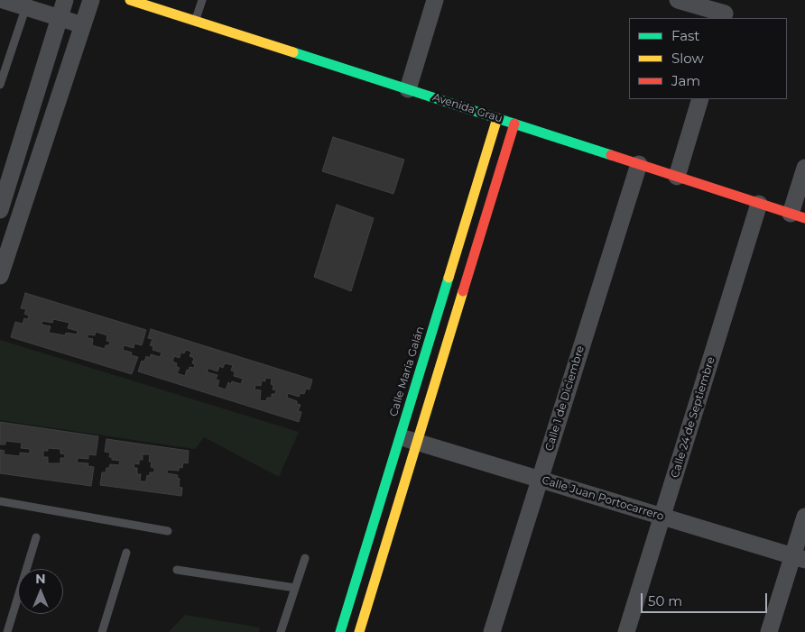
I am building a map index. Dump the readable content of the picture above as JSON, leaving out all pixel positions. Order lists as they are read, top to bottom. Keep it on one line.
{"streets":{"street":["Avenida Grau","Calle María Galán","Calle 1 de Diciembre","Calle 24 de Septiembre","Calle Juan Portocarrero"]},"crossings":[["Avenida Grau","Calle María Galán"],["Avenida Grau","Calle 1 de Diciembre"],["Avenida Grau","Calle 24 de Septiembre"],["Calle María Galán","Calle Juan Portocarrero"],["Calle 1 de Diciembre","Calle Juan Portocarrero"],["Calle 24 de Septiembre","Calle Juan Portocarrero"]],"legend":["Fast","Slow","Jam"],"scale_bar":"50 m","north":"top"}
